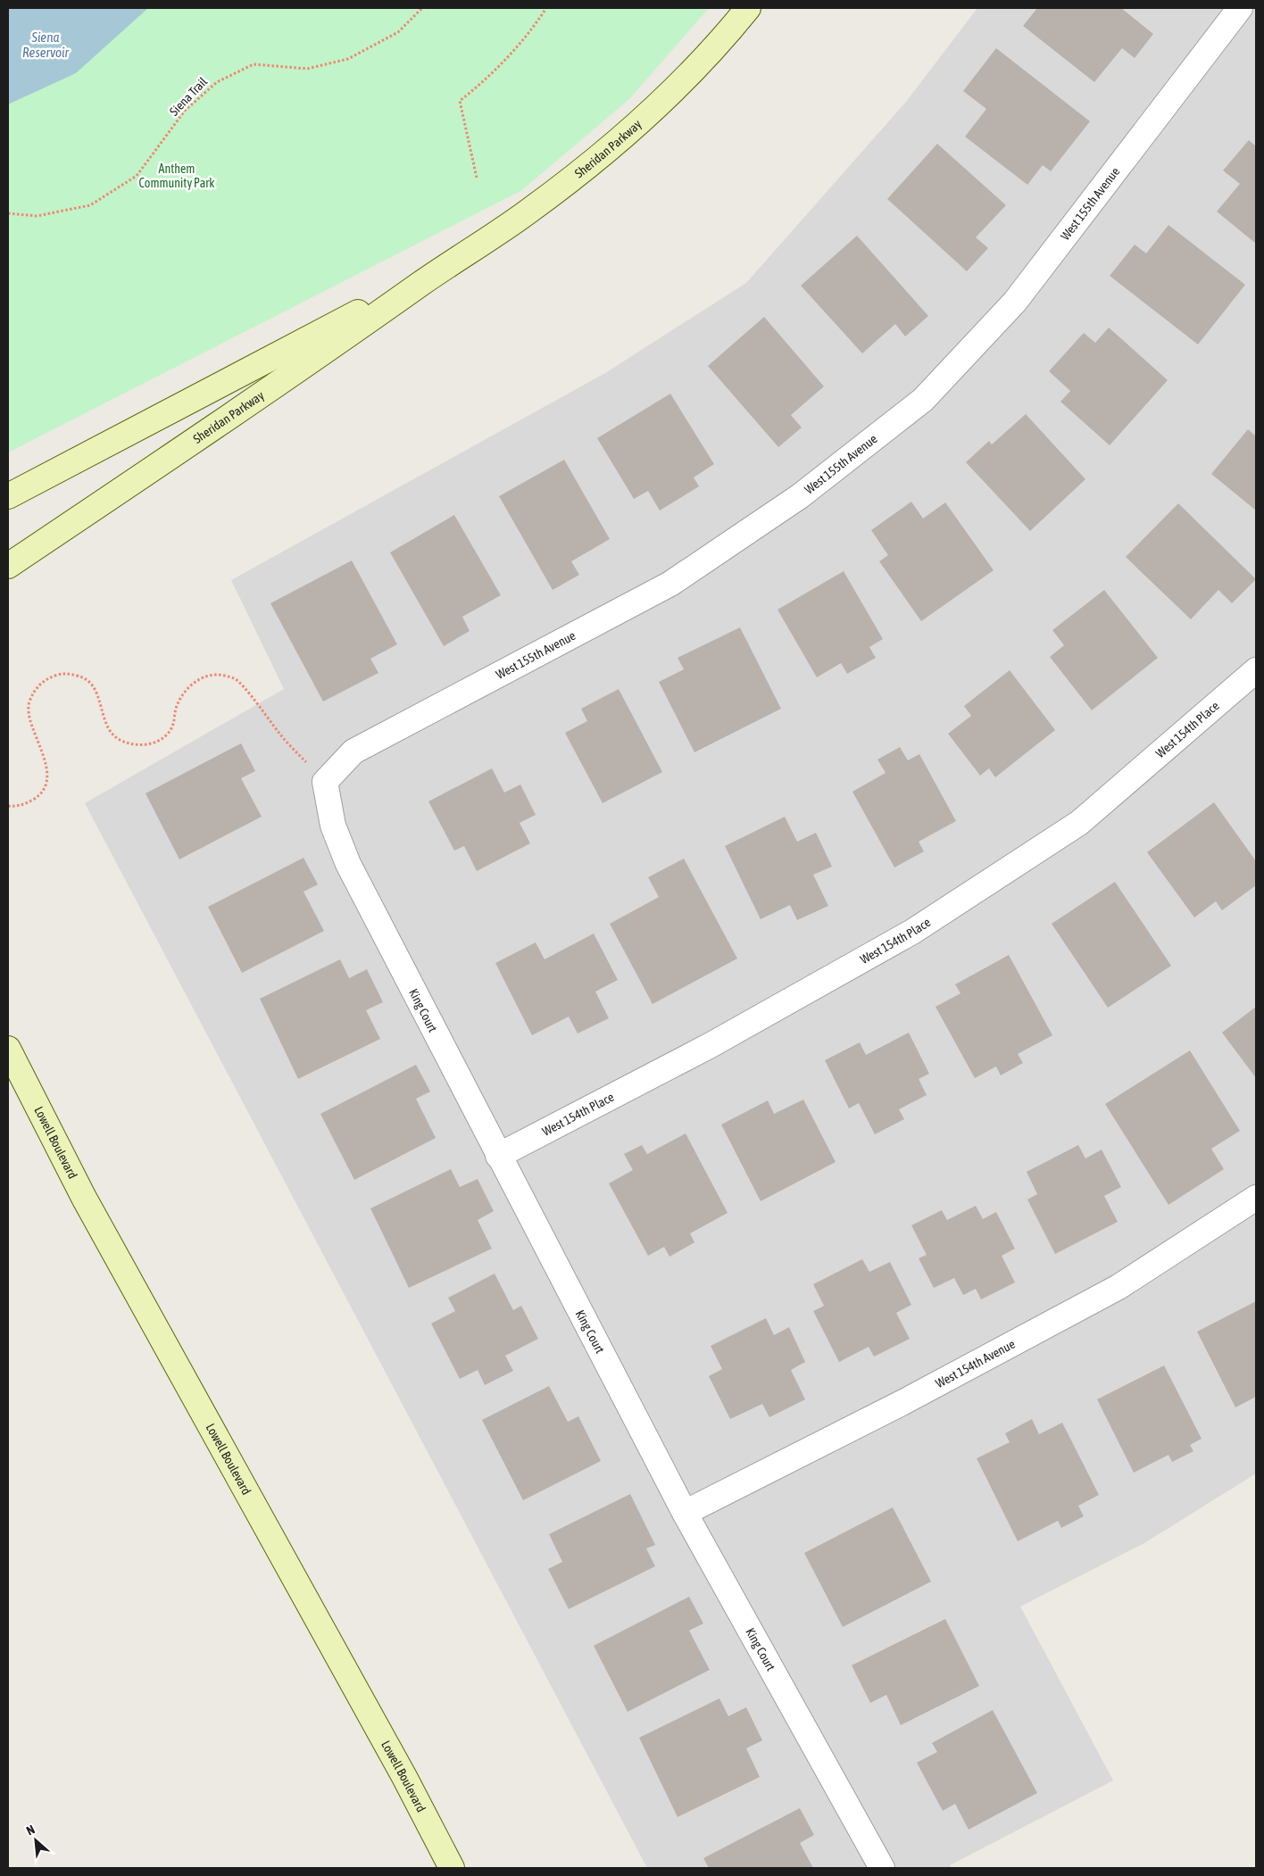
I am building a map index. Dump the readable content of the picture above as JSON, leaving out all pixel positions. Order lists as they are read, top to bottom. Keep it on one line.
{"streets":{"main road":["Sheridan Parkway","Lowell Boulevard"],"street":["West 155th Avenue","West 154th Place","King Court","West 154th Avenue"],"path":["Siena Trail"]},"crossings":[["West 155th Avenue","King Court"],["West 154th Place","King Court"],["King Court","West 154th Avenue"]],"water":["Siena Reservoir"],"parks":["Anthem Community Park"],"north":"top left"}
